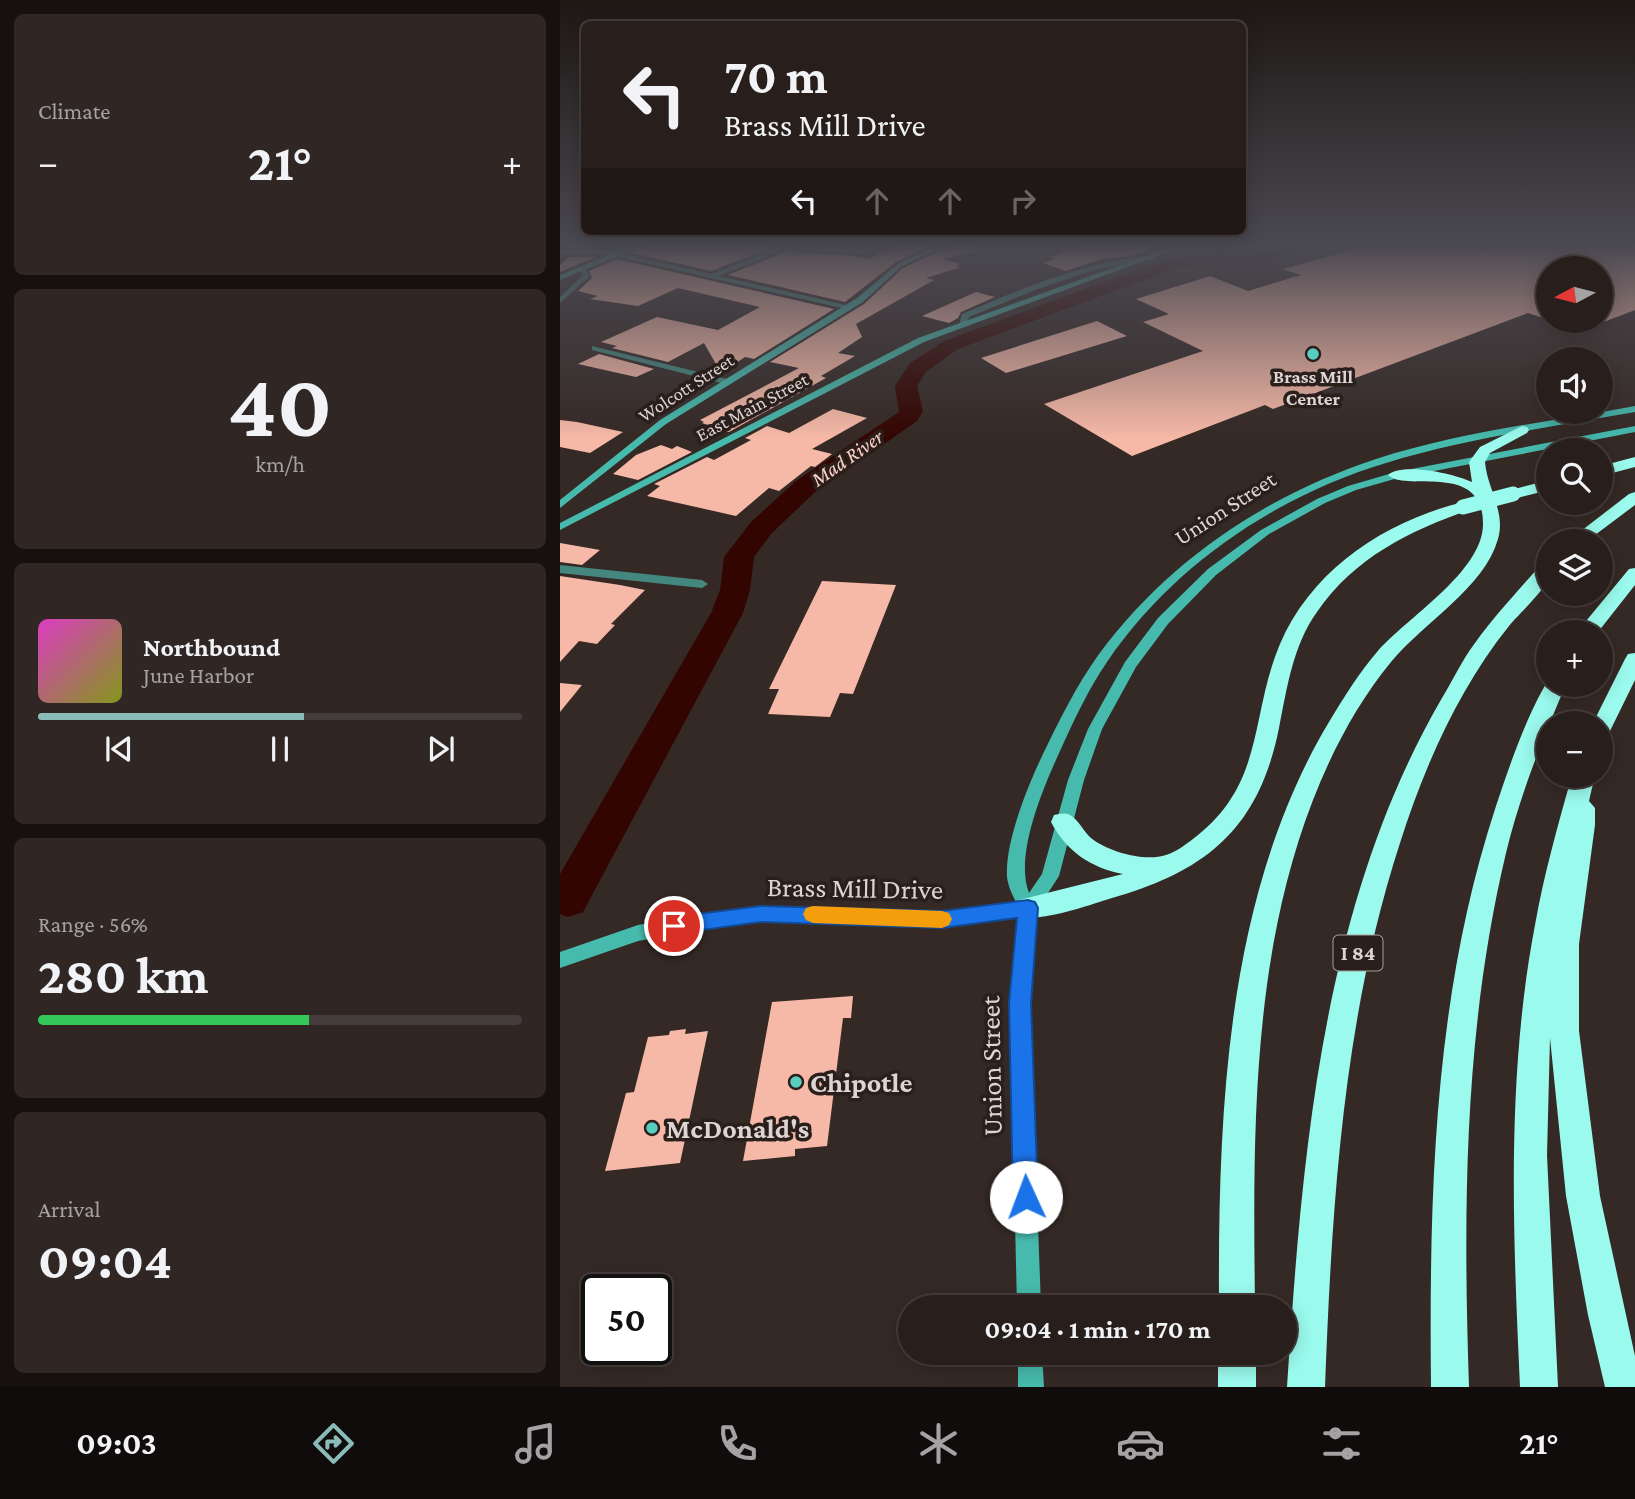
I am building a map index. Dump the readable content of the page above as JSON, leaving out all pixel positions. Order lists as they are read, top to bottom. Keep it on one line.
{"streets":{"highway":["I 84"],"main road":["Wolcott Street","East Main Street","Union Street","Brass Mill Drive"]},"crossings":[["Union Street","Brass Mill Drive"]],"water":["Mad River"],"places":["Brass Mill Center","Chipotle","McDonald's"],"north":"left","page":{"tile":["Climate",["40","km/h"],["Range · 56%","280 km"],["Arrival","09:04"]],"turn":["70 m","Brass Mill Drive"],"heat":["−","21°","+"],"map_buttons":["+","−"],"song":["Northbound","June Harbor"],"limit":"50","trip":"09:04 · 1 min · 170 m","tabs":["09:03","21°"]}}
